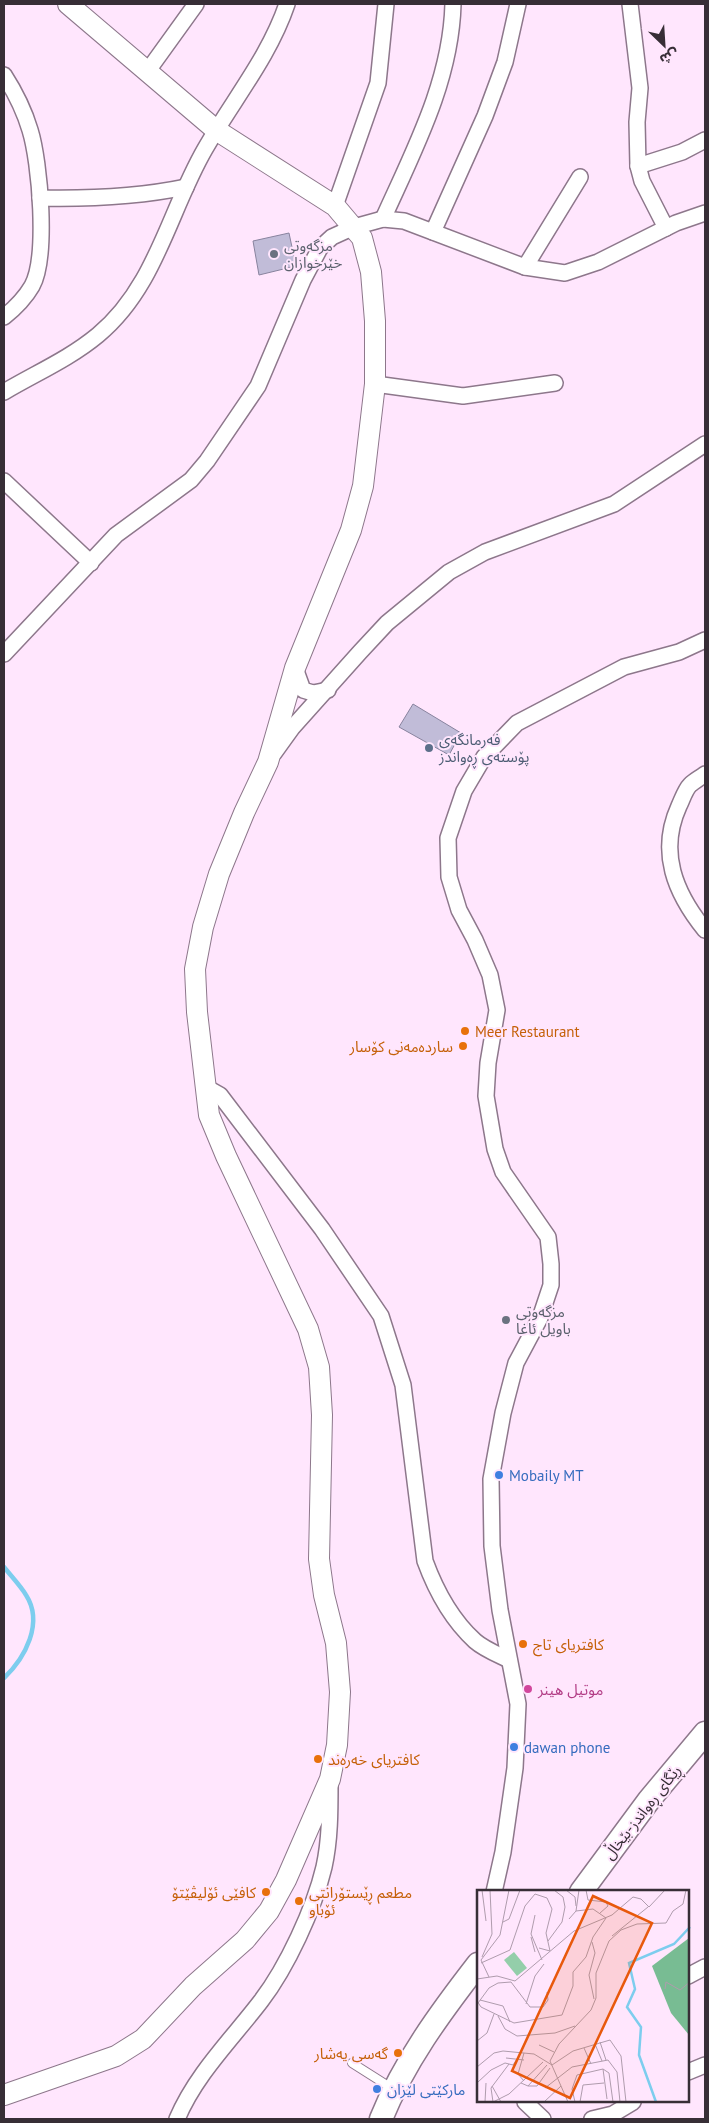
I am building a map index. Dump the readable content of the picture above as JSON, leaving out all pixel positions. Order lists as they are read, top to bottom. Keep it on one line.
{"streets":{"main road":["ڕێگای ڕەواندز-بێخاڵ"]},"places":["مزگەوتی خێرخوازان","فەرمانگەی پۆستەی ڕەواندز","Meer Restaurant","ساردەمەنی کۆسار","مزگەوتی باویل ئاغا","Mobaily MT","کافتریای تاج","موتيل هينر","dawan phone","کافتریای خەرەند","کافێی ئۆلیڤێتۆ","مطعم ڕێستۆرانتی ئۆباو","گەسی یەشار","مارکێتی لێزان"],"north":"bottom right"}
